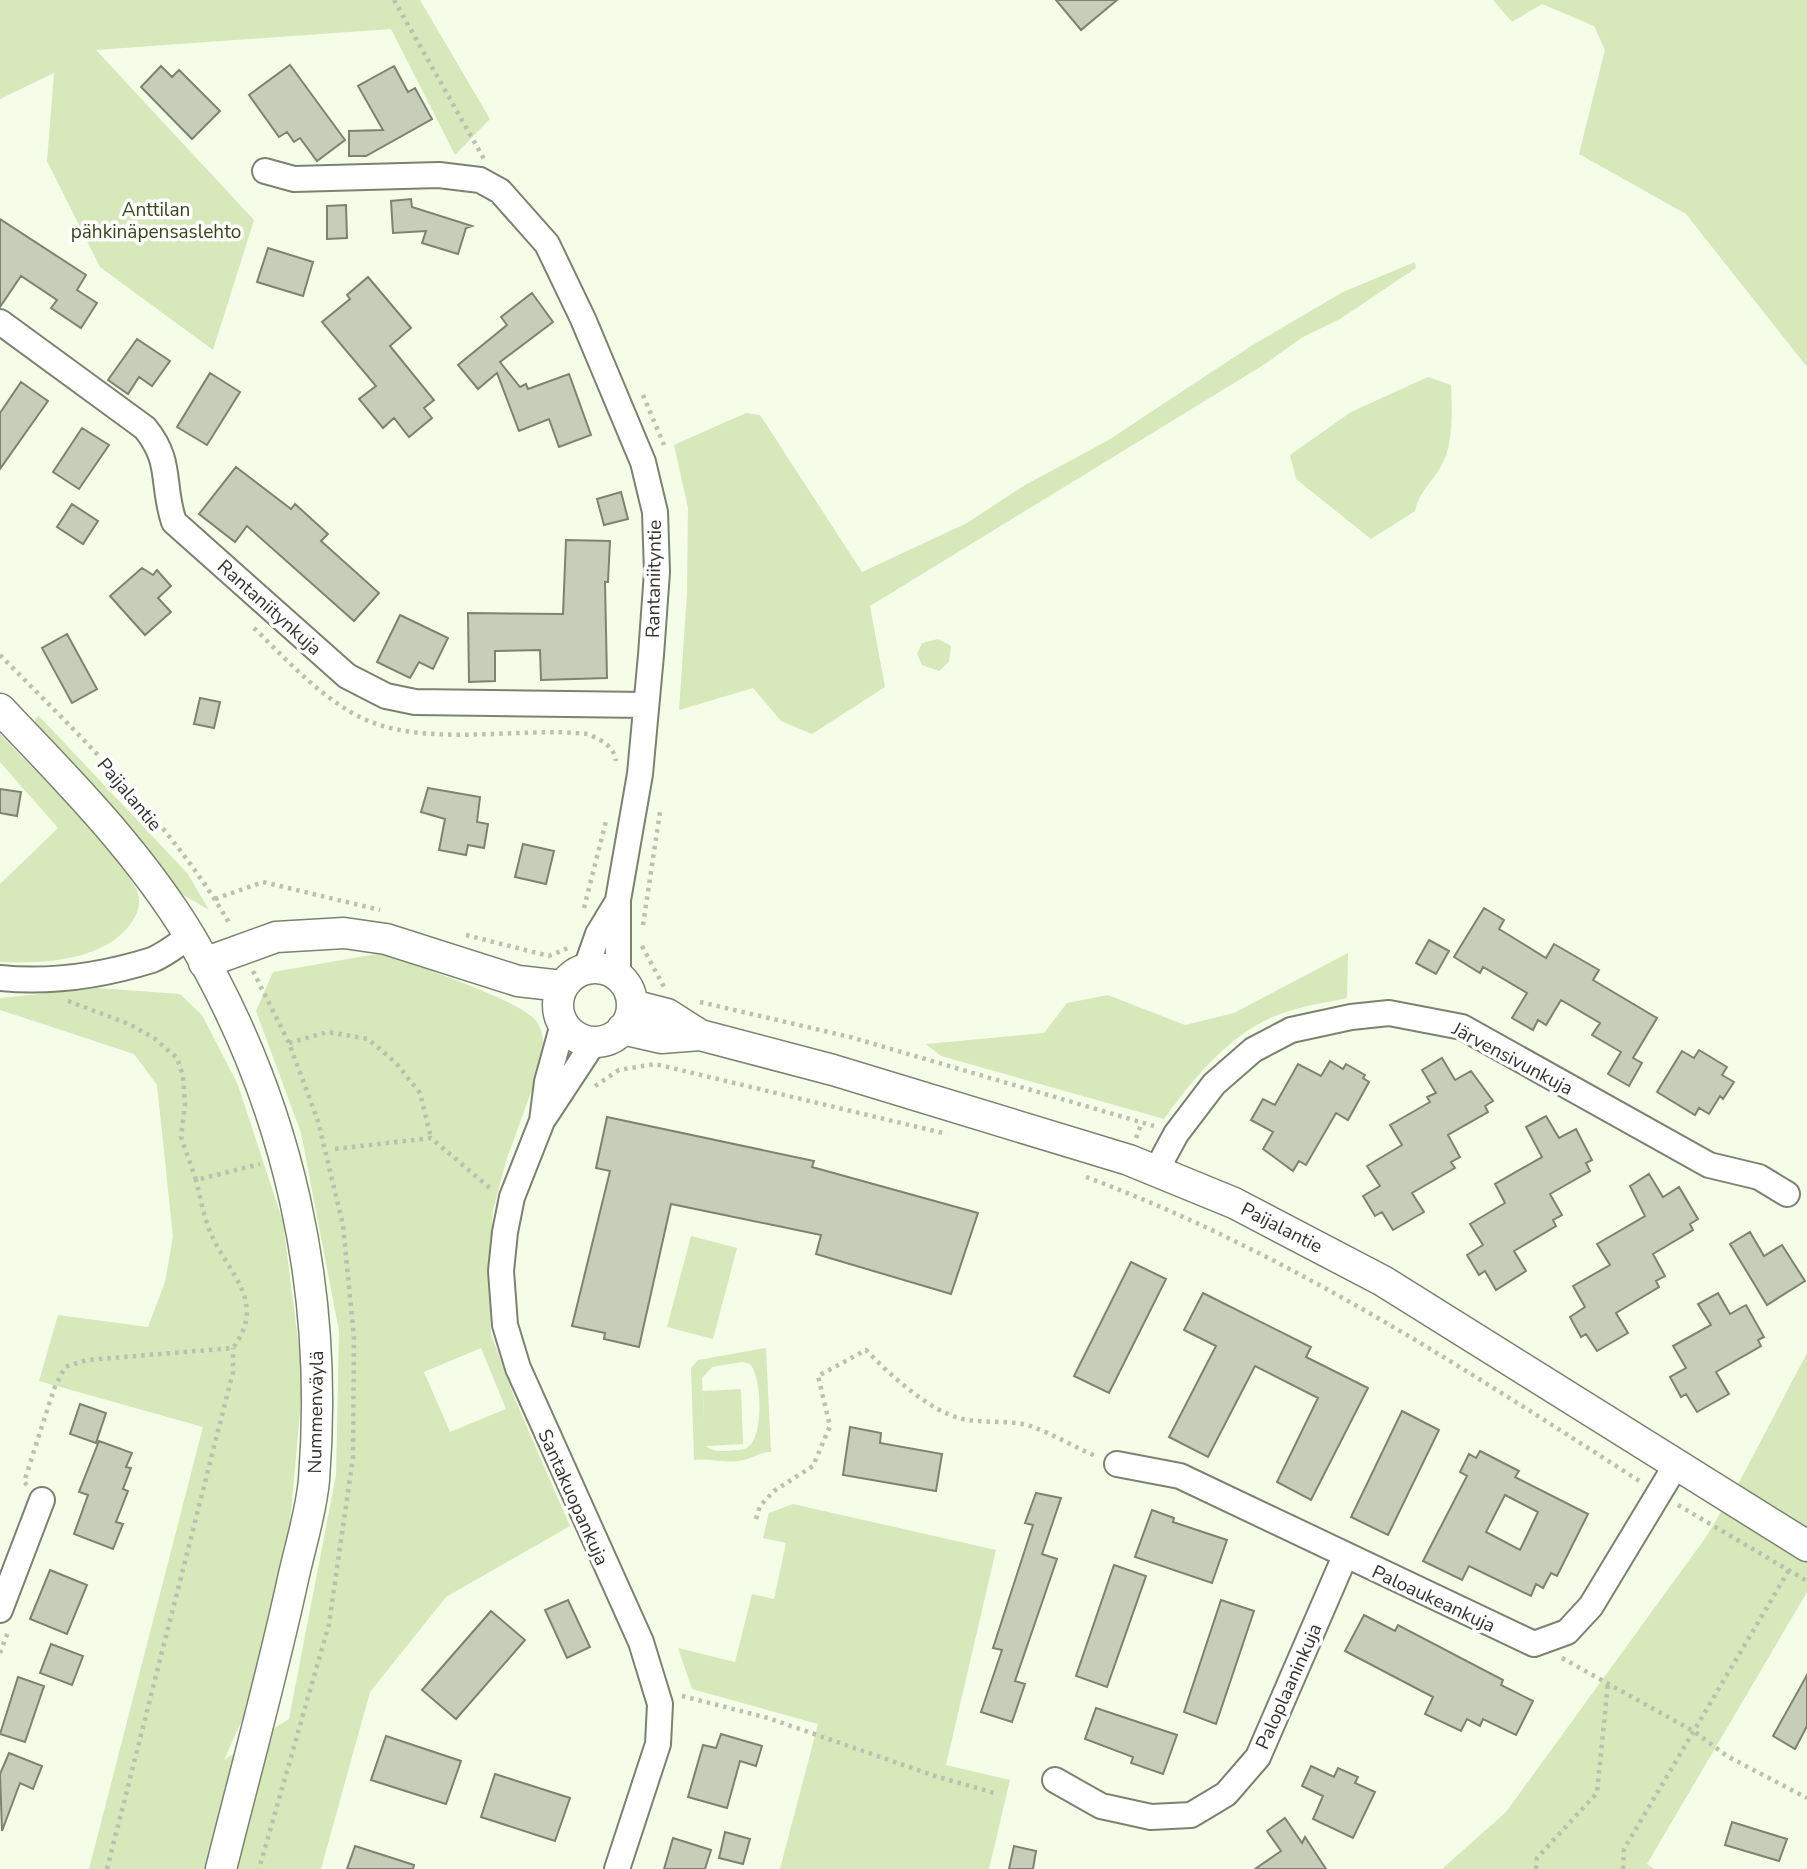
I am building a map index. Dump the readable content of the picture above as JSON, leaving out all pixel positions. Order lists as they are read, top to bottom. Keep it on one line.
{"streets":{"street":["Rantaniityntie","Rantaniitynkuja","Paijalantie","Järvensivunkuja","Nummenväylä","Santakuopankuja","Paloaukeankuja","Paloplaaninkuja"]},"crossings":[["Rantaniityntie","Rantaniitynkuja"],["Rantaniityntie","Paijalantie"],["Rantaniityntie","Santakuopankuja"],["Paijalantie","Järvensivunkuja"],["Paijalantie","Nummenväylä"],["Paijalantie","Santakuopankuja"],["Paloaukeankuja","Paloplaaninkuja"]],"parks":["Anttilan pähkinäpensaslehto"]}
